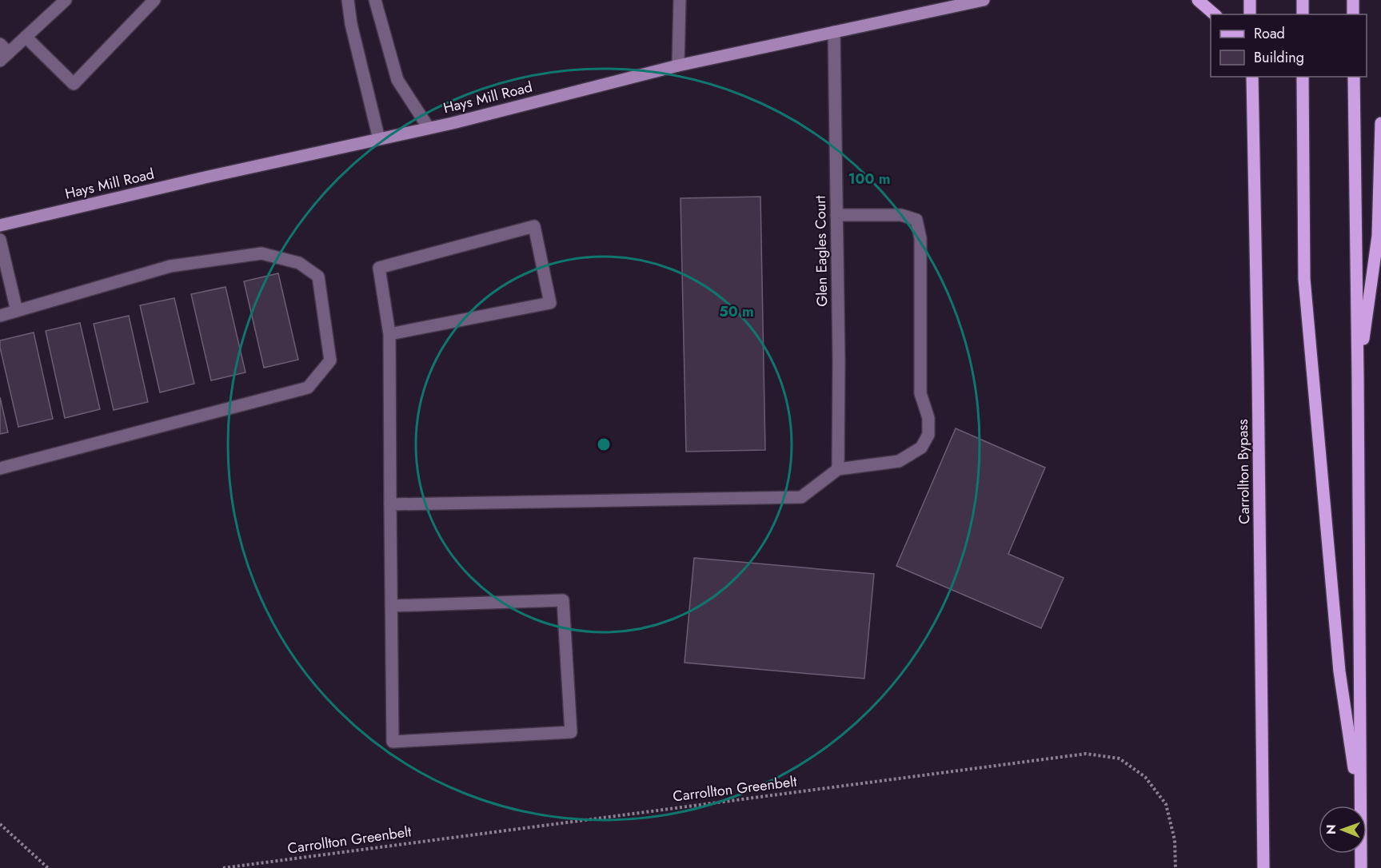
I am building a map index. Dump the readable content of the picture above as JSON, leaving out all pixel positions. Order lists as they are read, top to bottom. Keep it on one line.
{"streets":{"main road":["Carrollton Bypass"],"street":["Hays Mill Road","Glen Eagles Court"],"path":["Carrollton Greenbelt"]},"crossings":[["Hays Mill Road","Glen Eagles Court"]],"legend":["Road","Building"],"north":"left","rings":["100 m","50 m"]}
